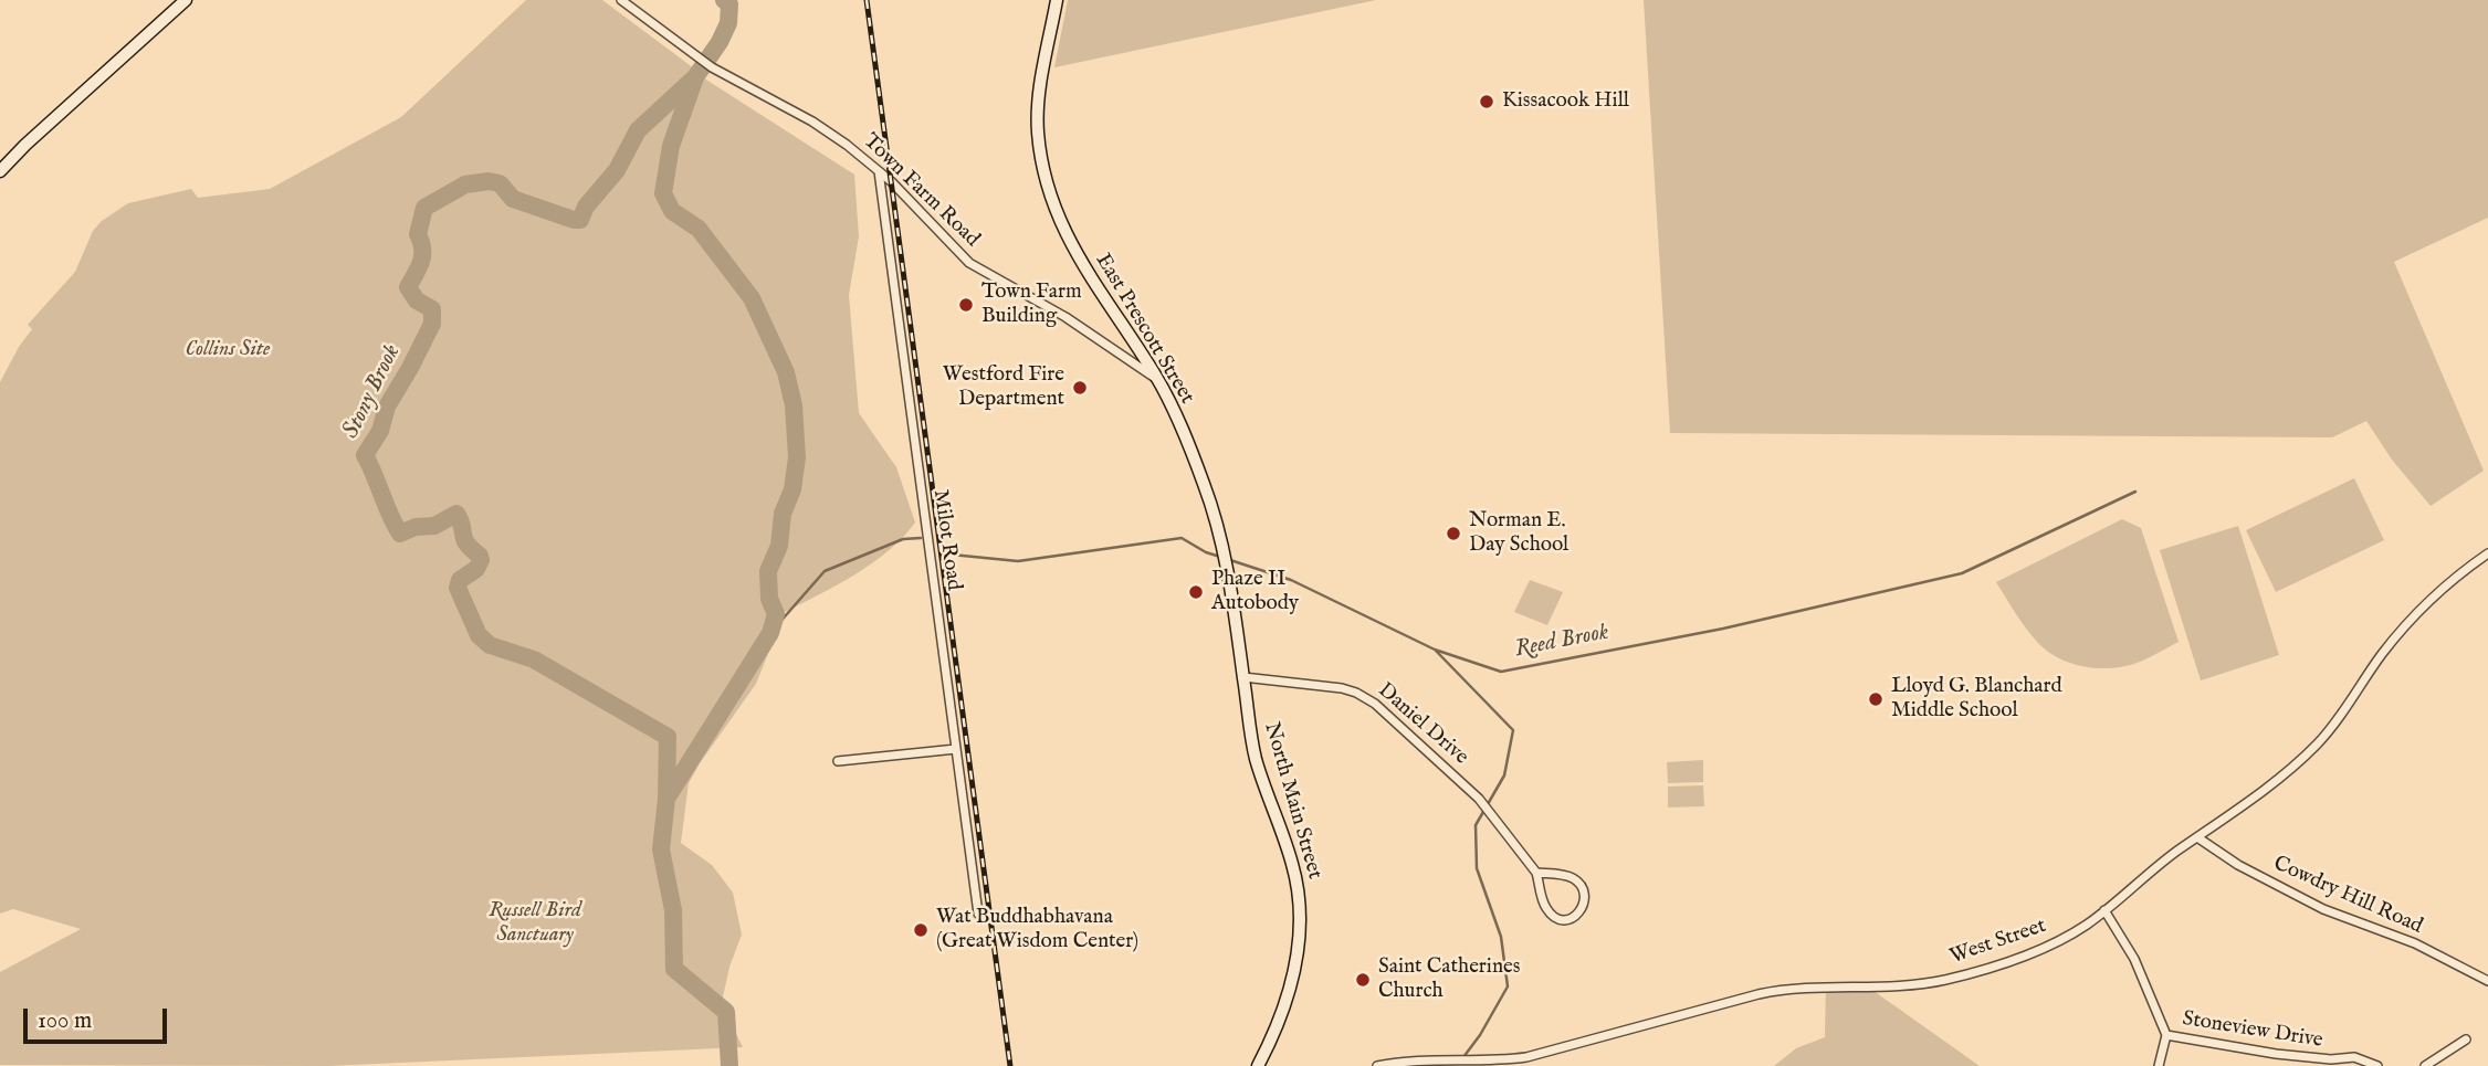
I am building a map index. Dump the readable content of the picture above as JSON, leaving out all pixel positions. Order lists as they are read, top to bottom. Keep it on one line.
{"streets":{"main road":["East Prescott Street","North Main Street"],"street":["Town Farm Road","Milot Road","Daniel Drive","Cowdry Hill Road","West Street","Stoneview Drive"]},"crossings":[["Town Farm Road","East Prescott Street"],["Town Farm Road","Milot Road"],["East Prescott Street","Daniel Drive"],["East Prescott Street","North Main Street"],["Daniel Drive","North Main Street"],["Cowdry Hill Road","West Street"],["West Street","Stoneview Drive"]],"water":["Stony Brook","Reed Brook"],"parks":["Collins Site","Russell Bird Sanctuary"],"places":["Kissacook Hill","Town Farm Building","Westford Fire Department","Norman E. Day School","Phaze II Autobody","Lloyd G. Blanchard Middle School","Wat Buddhabhavana (Great Wisdom Center)","Saint Catherines Church"],"scale_bar":"100 m"}
